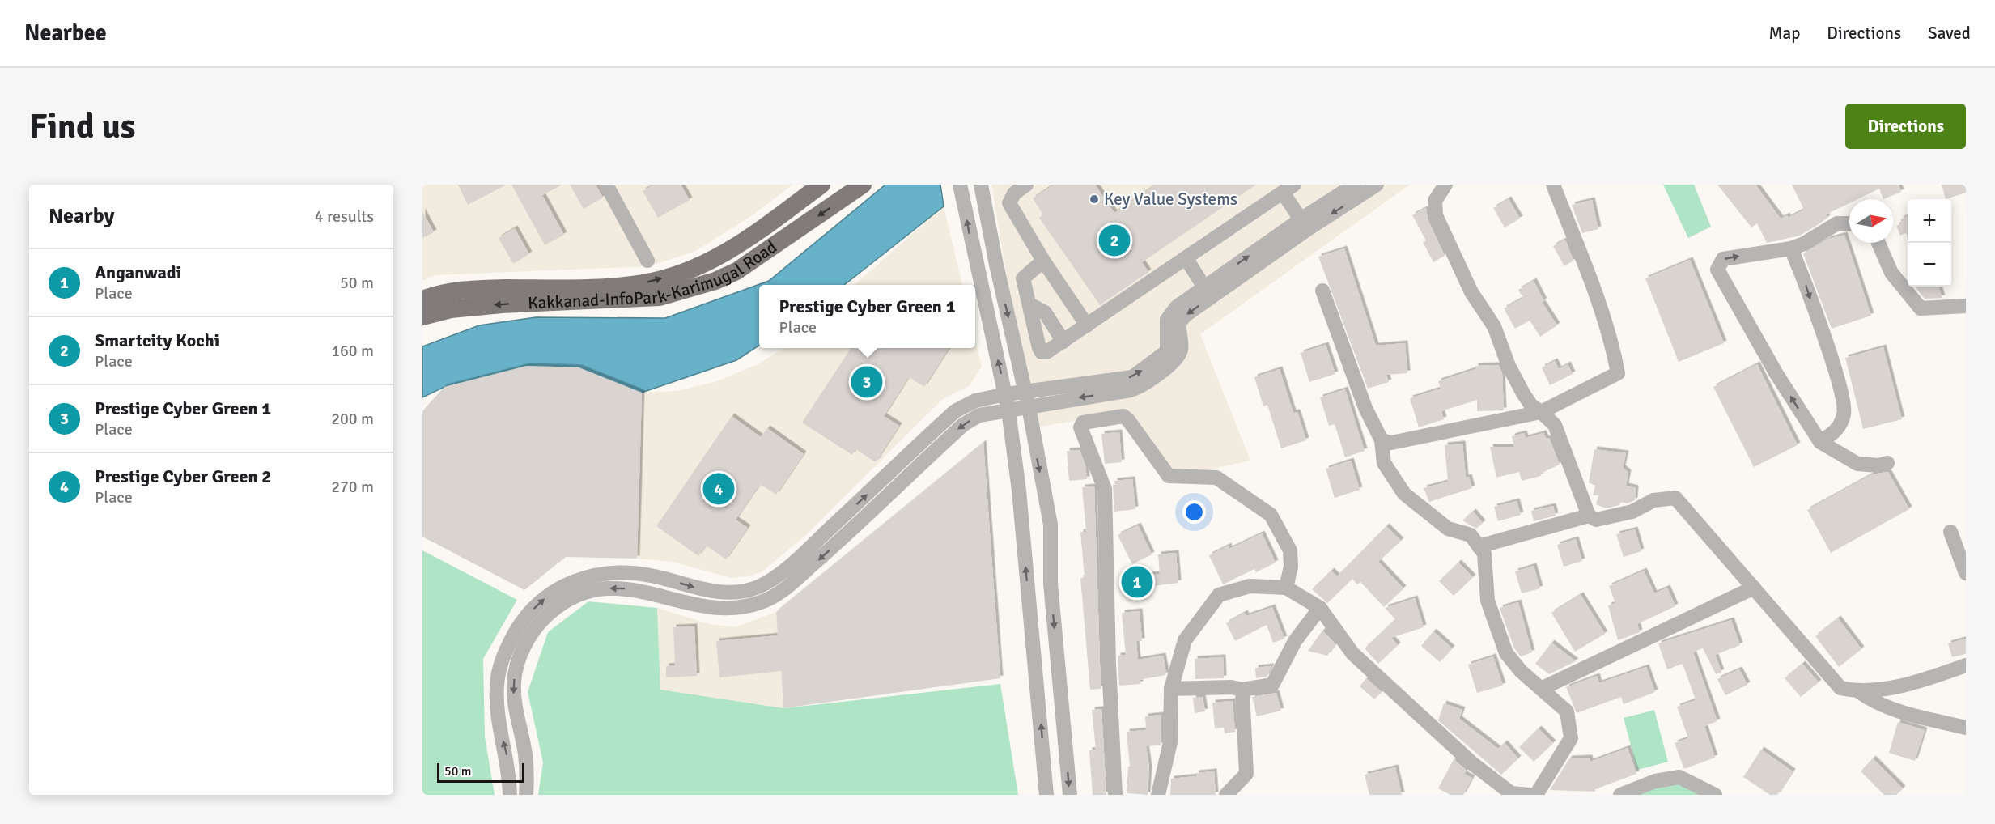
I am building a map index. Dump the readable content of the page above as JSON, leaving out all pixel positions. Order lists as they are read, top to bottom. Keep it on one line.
{"streets":{"main road":["Kakkanad-InfoPark-Karimugal Road"]},"places":["Key Value Systems"],"scale_bar":"50 m","north":"right","page":{"header":"Nearbee","nav":["Map","Directions","Saved"],"buttons":"Directions","title":"Find us","heading":["Nearby","4 results"],"map_buttons":["+","−"],"pins":["2","3","4","1"],"list":[{"mark":"1","name":"Anganwadi","note":"Place","value":"50 m"},{"mark":"2","name":"Smartcity Kochi","note":"Place","value":"160 m"},{"mark":"3","name":"Prestige Cyber Green 1","note":"Place","value":"200 m"},{"mark":"4","name":"Prestige Cyber Green 2","note":"Place","value":"270 m"}],"popup":["Prestige Cyber Green 1","Place"],"scale":"50 m"}}
